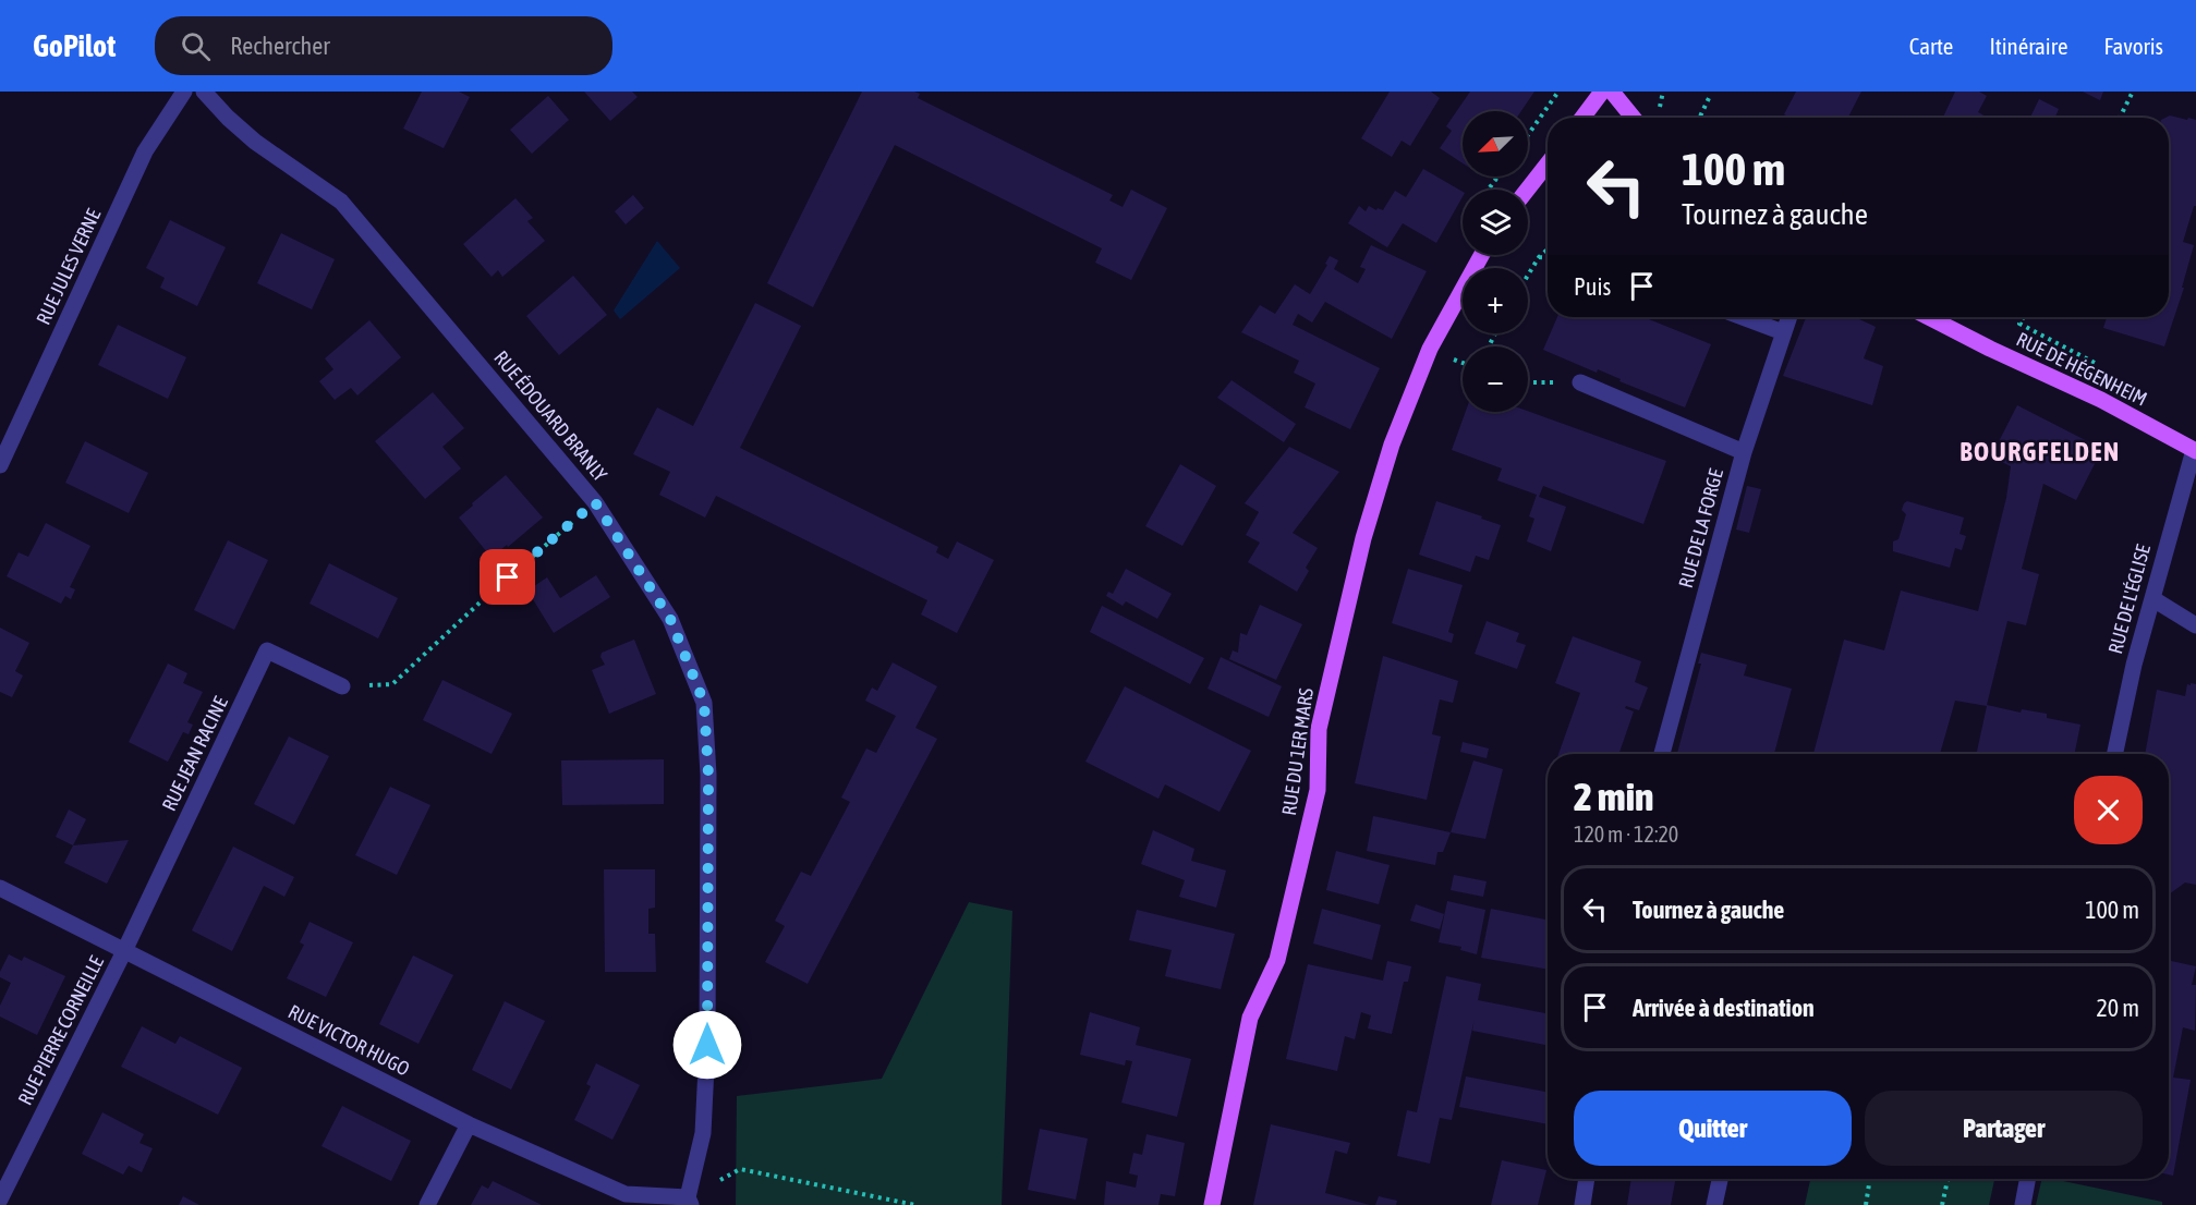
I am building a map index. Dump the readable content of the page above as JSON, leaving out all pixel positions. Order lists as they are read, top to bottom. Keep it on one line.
{"streets":{"main road":["RUE DE HÉGENHEIM","RUE DU 1ER MARS"],"street":["RUE JULES VERNE","RUE ÉDOUARD BRANLY","RUE DE LA FORGE","RUE DE L'ÉGLISE","RUE JEAN RACINE","RUE PIERRE CORNEILLE","RUE VICTOR HUGO"]},"crossings":[["RUE DE HÉGENHEIM","RUE DE L'ÉGLISE"],["RUE ÉDOUARD BRANLY","RUE VICTOR HUGO"],["RUE JEAN RACINE","RUE PIERRE CORNEILLE"],["RUE JEAN RACINE","RUE VICTOR HUGO"],["RUE PIERRE CORNEILLE","RUE VICTOR HUGO"]],"districts":["BOURGFELDEN"],"north":"bottom left","page":{"header":"GoPilot","search":"Rechercher","nav":["Carte","Itinéraire","Favoris"],"map_buttons":["+","−"],"turn":["100 m","Tournez à gauche"],"then":"Puis","heading":["2 min","120 m · 12:20"],"list":[{"name":"Tournez à gauche","value":"100 m"},{"name":"Arrivée à destination","value":"20 m"}],"buttons":["Quitter","Partager"]}}
